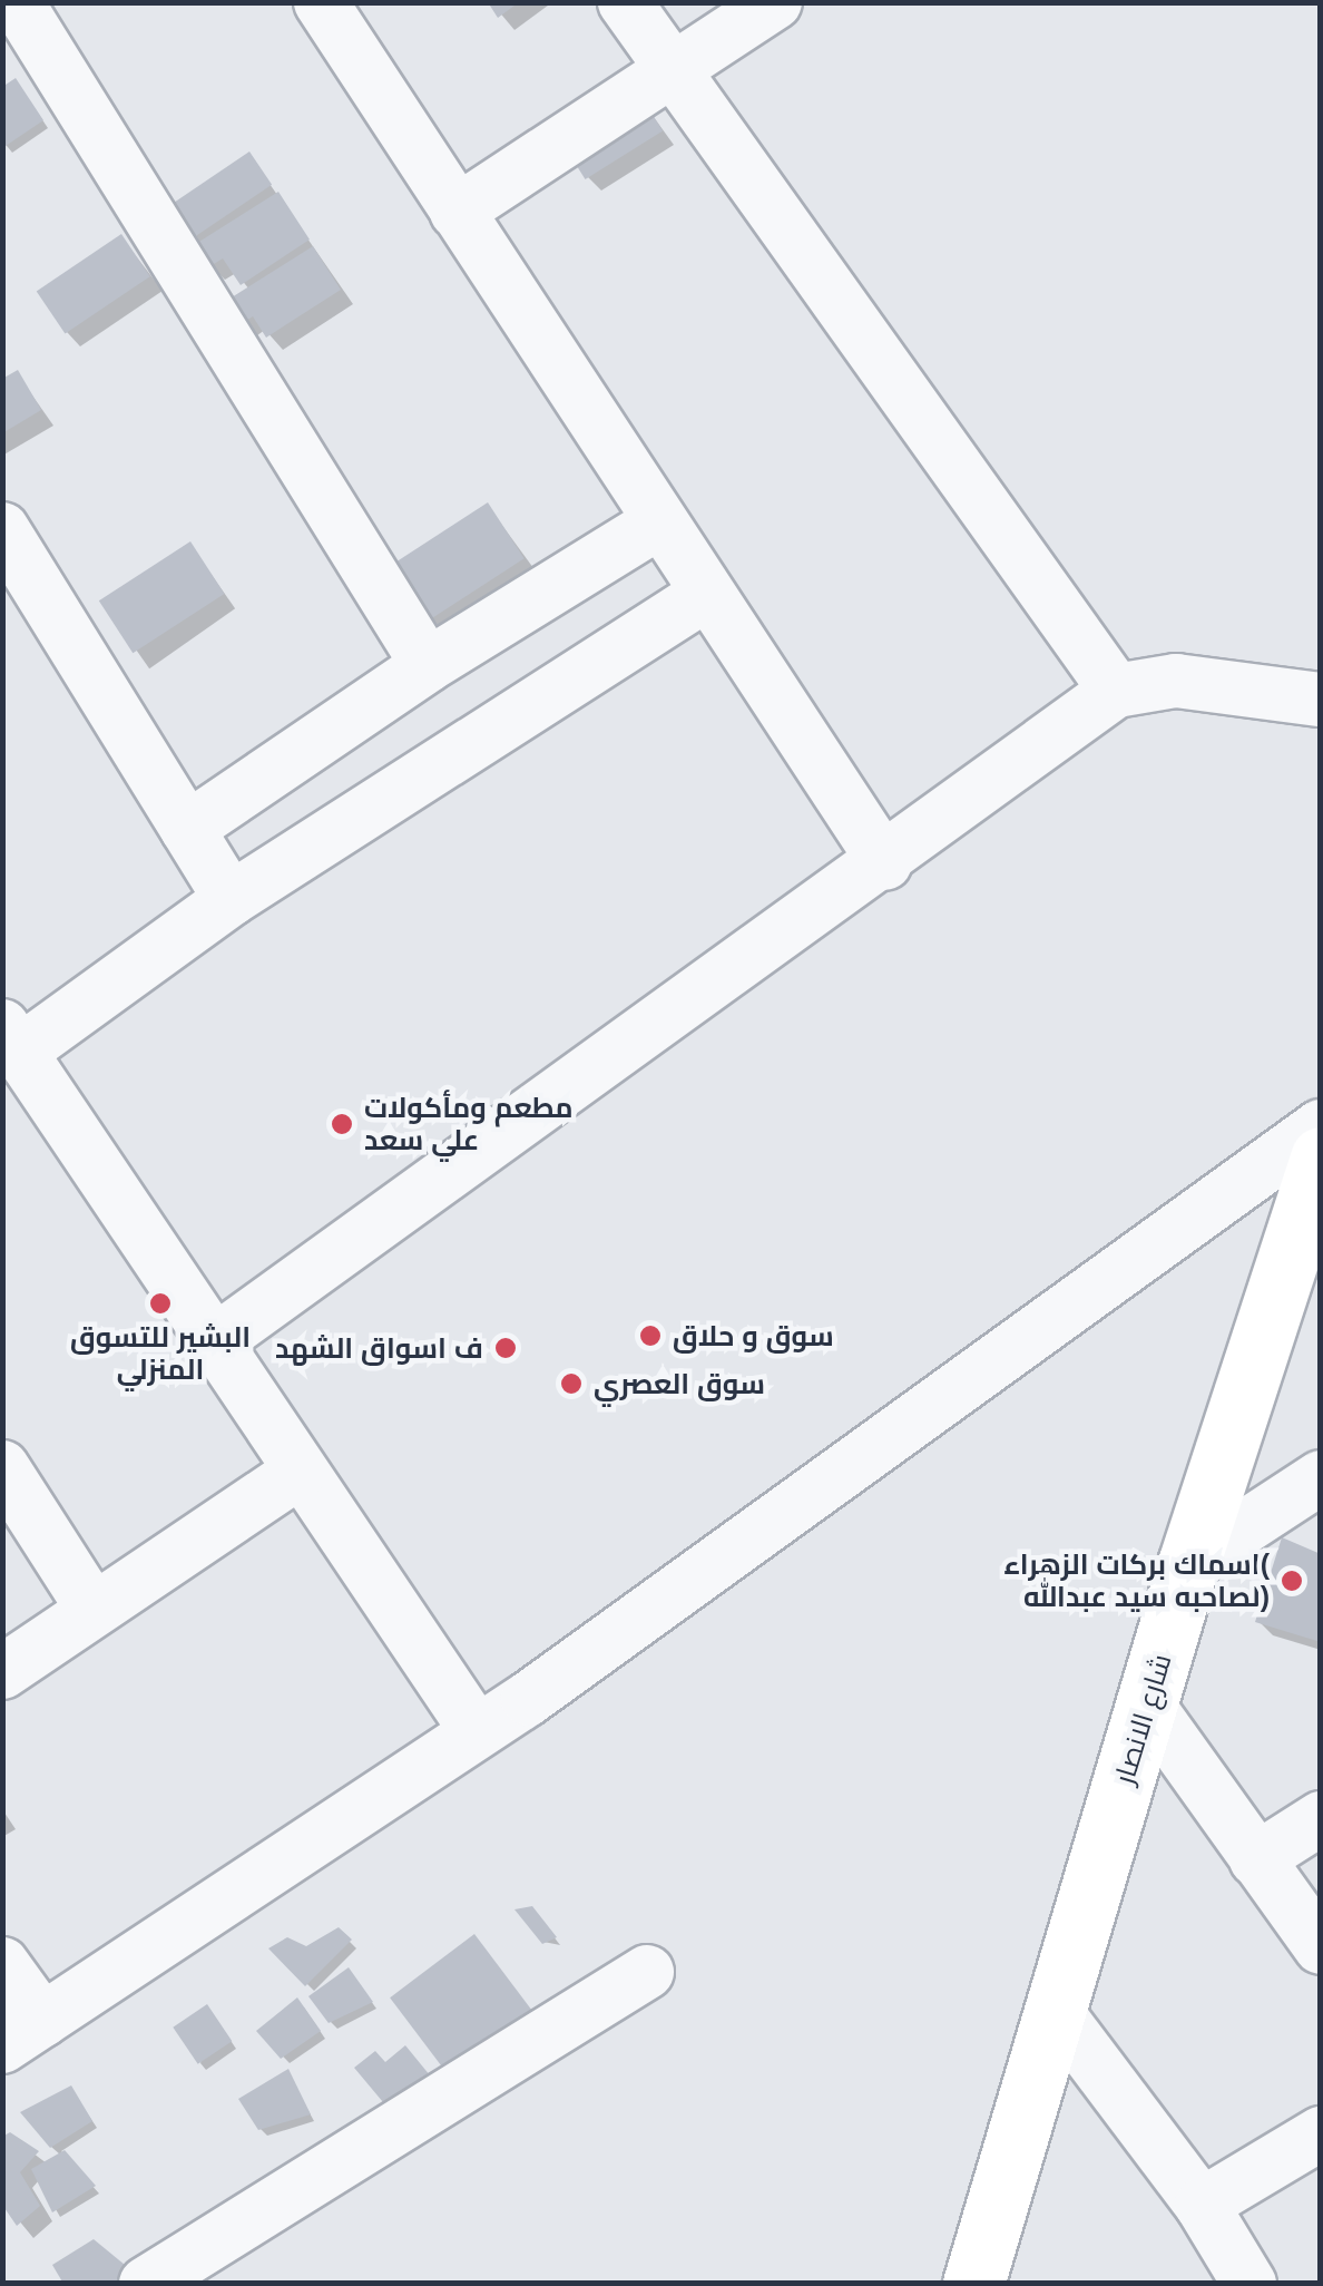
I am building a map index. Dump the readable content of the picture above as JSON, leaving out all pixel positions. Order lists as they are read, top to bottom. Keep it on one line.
{"streets":{"street":["شارع الانصار"]},"places":["مطعم ومأكولات علي سعد","البشير للتسوق المنزلي","سوق و حلاق","ف اسواق الشهد","سوق العصري","اسماك بركات الزهراء( لصاحبه سيد عبدالله)"]}
